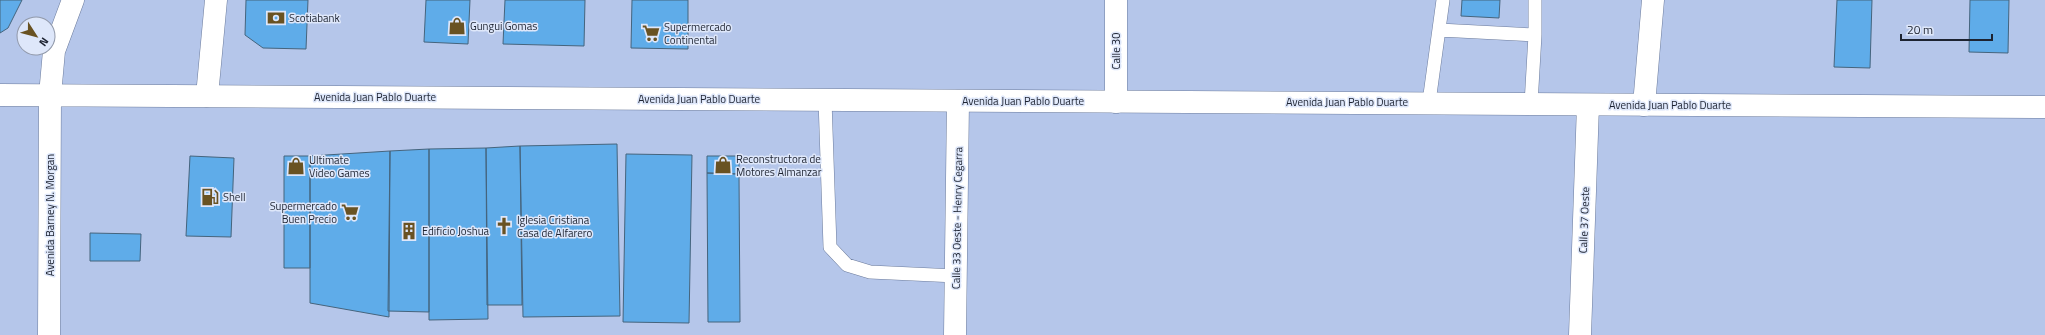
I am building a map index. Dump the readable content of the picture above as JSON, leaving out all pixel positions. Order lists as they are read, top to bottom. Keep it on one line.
{"streets":{"main road":["Calle 30","Avenida Juan Pablo Duarte","Avenida Barney N. Morgan","Calle 33 Oeste - Henry Cegarra","Calle 37 Oeste"]},"crossings":[["Calle 30","Avenida Juan Pablo Duarte"],["Avenida Juan Pablo Duarte","Avenida Barney N. Morgan"],["Avenida Juan Pablo Duarte","Calle 33 Oeste - Henry Cegarra"],["Avenida Juan Pablo Duarte","Calle 37 Oeste"]],"places":{"bank":["Scotiabank"],"shop":["Gungui Gomas","Reconstructora de Motores Almanzar","Ultimate Video Games"],"supermarket":["Supermercado Continental","Supermercado Buen Precio"],"fuel station":["Shell"],"church":["Iglesia Cristiana Casa de Alfarero"],"building":["Edificio Joshua"]},"scale_bar":"20 m","north":"bottom right"}
